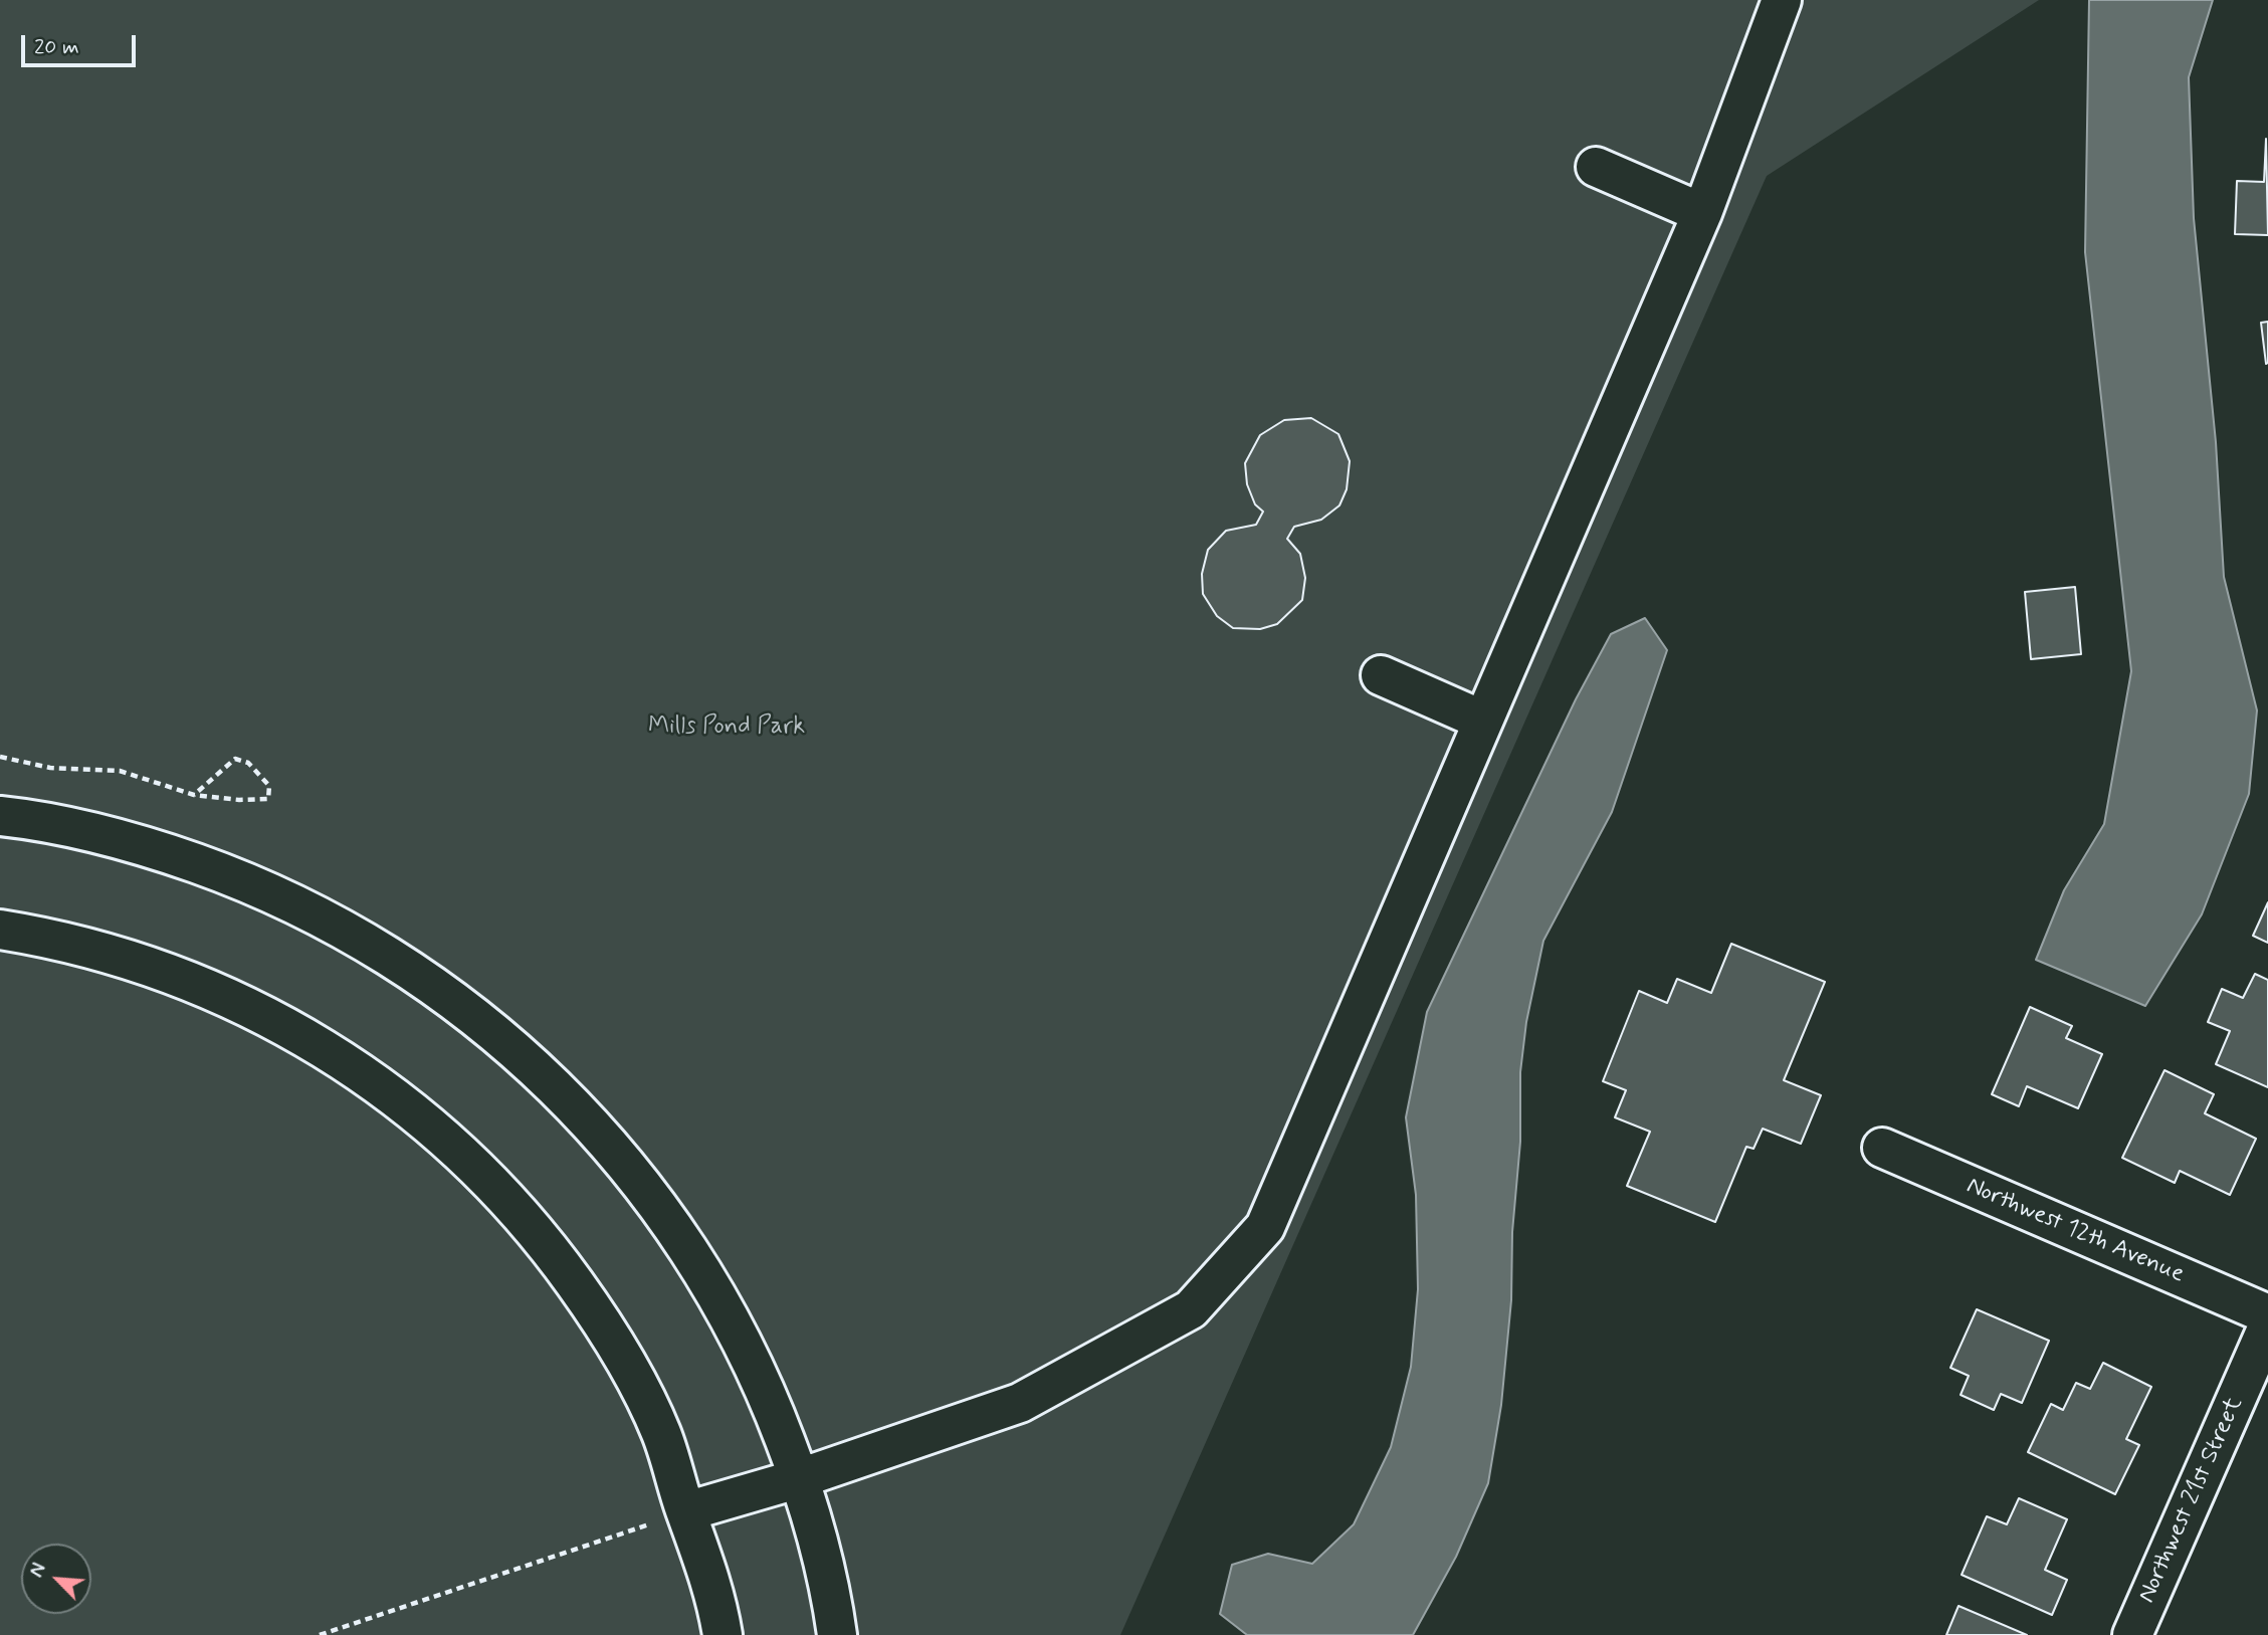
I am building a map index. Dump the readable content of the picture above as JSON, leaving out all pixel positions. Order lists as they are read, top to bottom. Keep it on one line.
{"streets":{"street":["Northwest 12th Avenue","Northwest 21st Street"]},"parks":["Mills Pond Park"],"scale_bar":"20 m","north":"top left"}
